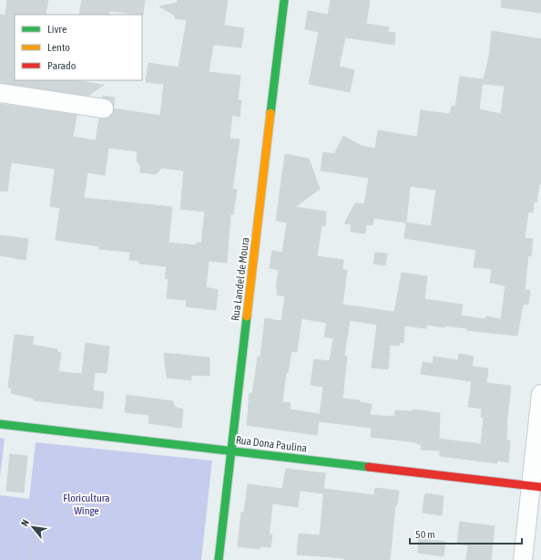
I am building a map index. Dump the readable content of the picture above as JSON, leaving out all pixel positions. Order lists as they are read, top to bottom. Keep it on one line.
{"streets":{"street":["Rua Landel de Moura","Rua Dona Paulina"]},"crossings":[["Rua Landel de Moura","Rua Dona Paulina"]],"parks":["Floricultura Winge"],"legend":["Livre","Lento","Parado"],"scale_bar":"50 m","north":"top left"}
